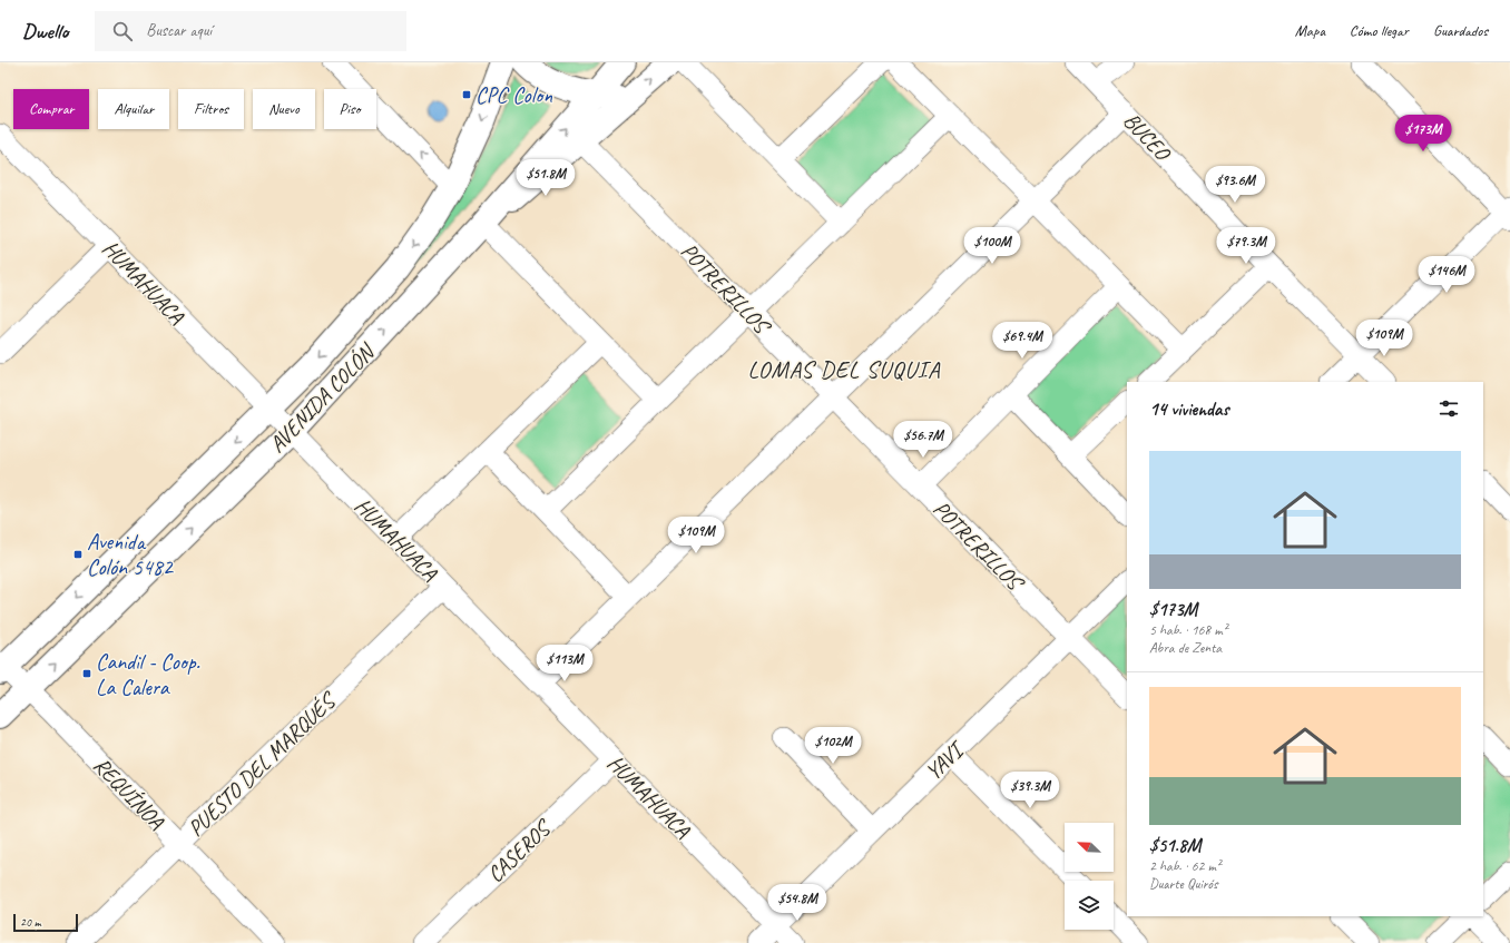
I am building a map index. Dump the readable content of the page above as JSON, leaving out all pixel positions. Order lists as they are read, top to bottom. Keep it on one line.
{"streets":{"main road":["AVENIDA COLÓN"],"street":["BUCEO","HUMAHUACA","POTRERILLOS","YAVI","PUESTO DEL MARQUÉS","REQUÍNOA","CASEROS"]},"crossings":[["HUMAHUACA","AVENIDA COLÓN"],["HUMAHUACA","YAVI"],["HUMAHUACA","PUESTO DEL MARQUÉS"],["HUMAHUACA","CASEROS"],["POTRERILLOS","YAVI"],["AVENIDA COLÓN","REQUÍNOA"],["PUESTO DEL MARQUÉS","REQUÍNOA"]],"districts":["LOMAS DEL SUQUIA"],"places":{"transit":["CPC Colon","Avenida Colón 5482","Candil - Coop. La Calera"]},"scale_bar":"20 m","north":"top left","page":{"header":"Dwello","search":"Buscar aquí","nav":["Mapa","Cómo llegar","Guardados"],"chip":["Comprar","Alquilar","Filtros","Nuevo","Piso"],"price":["$173M","$51.8M","$93.6M","$100M","$79.3M","$146M","$109M","$69.4M","$56.7M","$109M","$113M","$102M","$39.3M","$54.8M"],"heading":"14 viviendas","list":[{"name":"$173M","note":"5 hab. · 168 m² · Abra de Zenta"},{"name":"$51.8M","note":"2 hab. · 62 m² · Duarte Quirós"}],"scale":"20 m"}}
